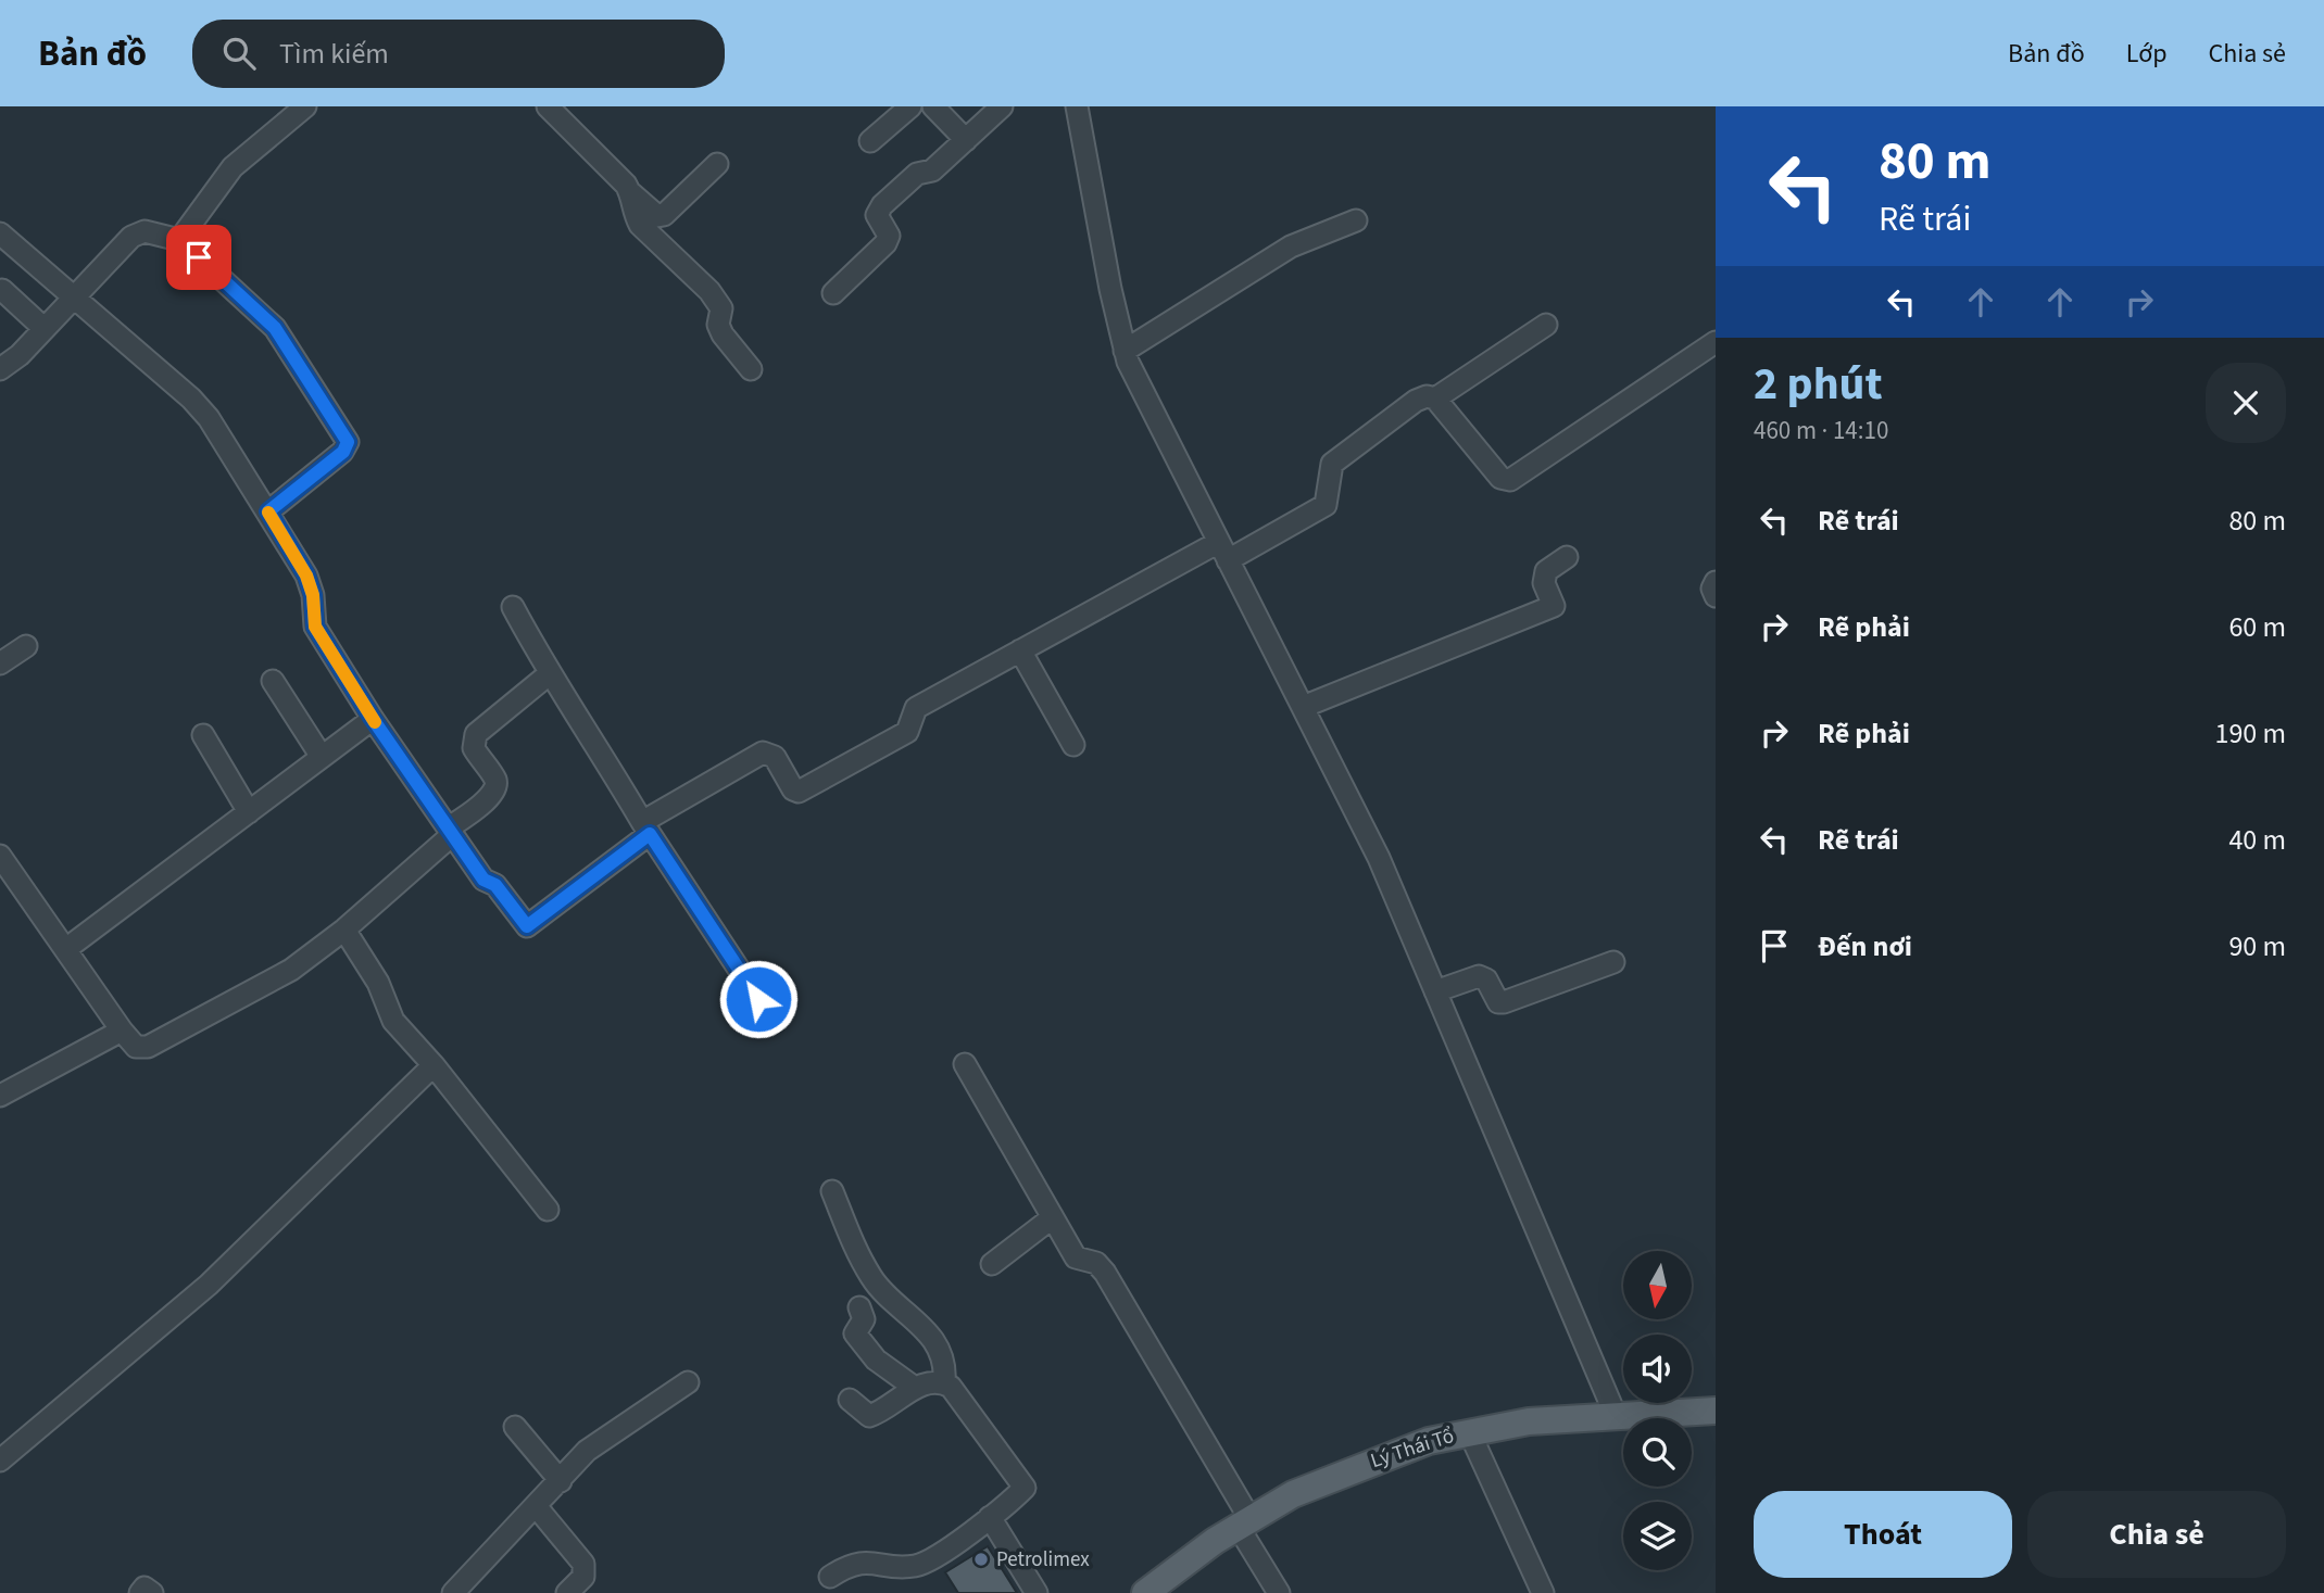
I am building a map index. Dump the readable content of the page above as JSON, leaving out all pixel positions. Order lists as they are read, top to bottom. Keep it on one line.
{"streets":{"main road":["Lý Thái Tổ"]},"places":["Petrolimex"],"north":"bottom","page":{"header":"Bản đồ","search":"Tìm kiếm","nav":["Bản đồ","Lớp","Chia sẻ"],"turn":["80 m","Rẽ trái"],"heading":["2 phút","460 m · 14:10"],"list":[{"name":"Rẽ trái","value":"80 m"},{"name":"Rẽ phải","value":"60 m"},{"name":"Rẽ phải","value":"190 m"},{"name":"Rẽ trái","value":"40 m"},{"name":"Đến nơi","value":"90 m"}],"buttons":["Thoát","Chia sẻ"]}}
